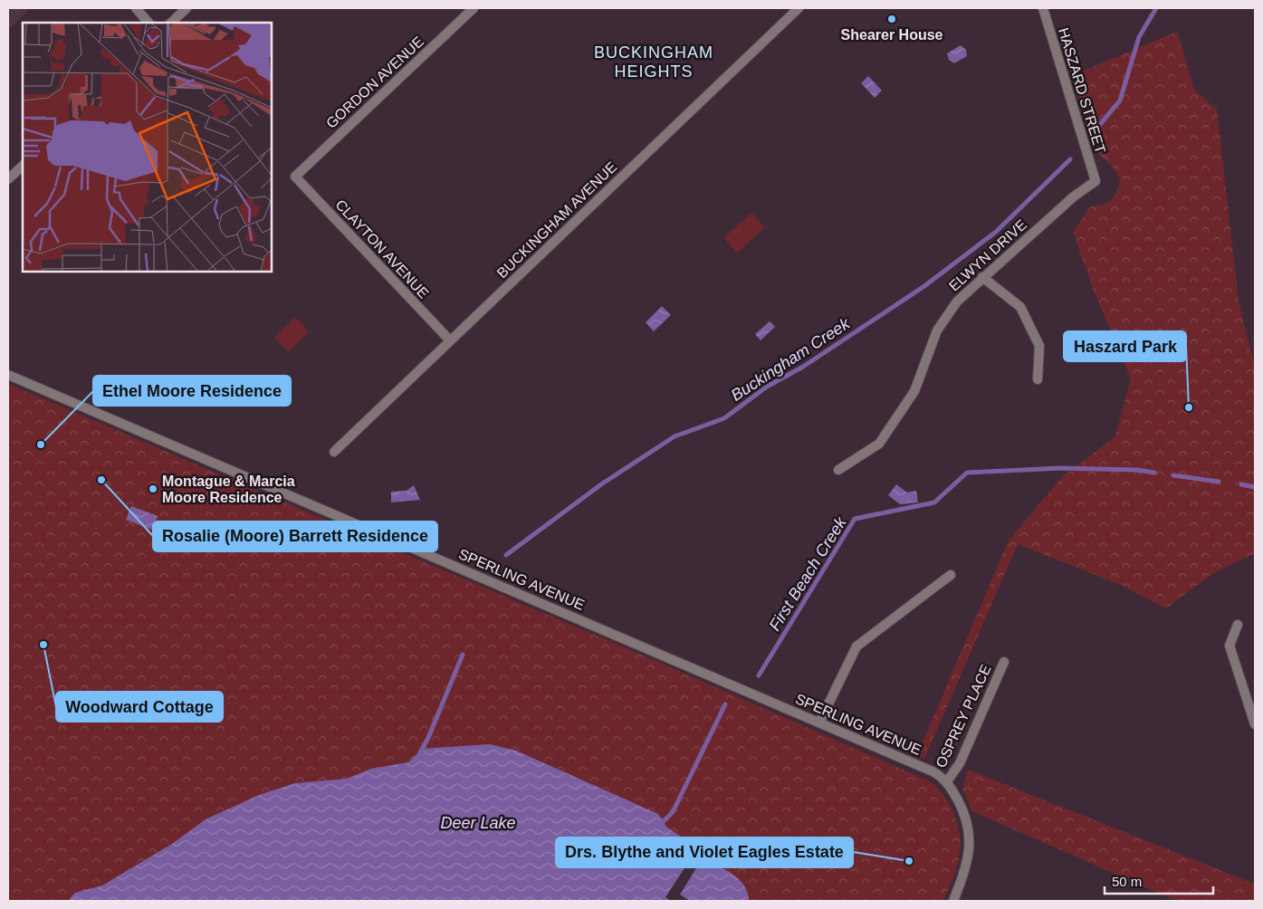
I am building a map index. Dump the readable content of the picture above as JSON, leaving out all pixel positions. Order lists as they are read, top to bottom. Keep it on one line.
{"streets":{"street":["GORDON AVENUE","HASZARD STREET","BUCKINGHAM AVENUE","CLAYTON AVENUE","ELWYN DRIVE","SPERLING AVENUE","OSPREY PLACE"]},"crossings":[["GORDON AVENUE","CLAYTON AVENUE"],["HASZARD STREET","ELWYN DRIVE"],["BUCKINGHAM AVENUE","CLAYTON AVENUE"],["SPERLING AVENUE","OSPREY PLACE"]],"districts":["BUCKINGHAM HEIGHTS"],"water":["Buckingham Creek","First Beach Creek","Deer Lake"],"places":["Shearer House","Haszard Park","Ethel Moore Residence","Rosalie (Moore) Barrett Residence","Montague & Marcia Moore Residence","Woodward Cottage","Drs. Blythe and Violet Eagles Estate"],"scale_bar":"50 m"}
